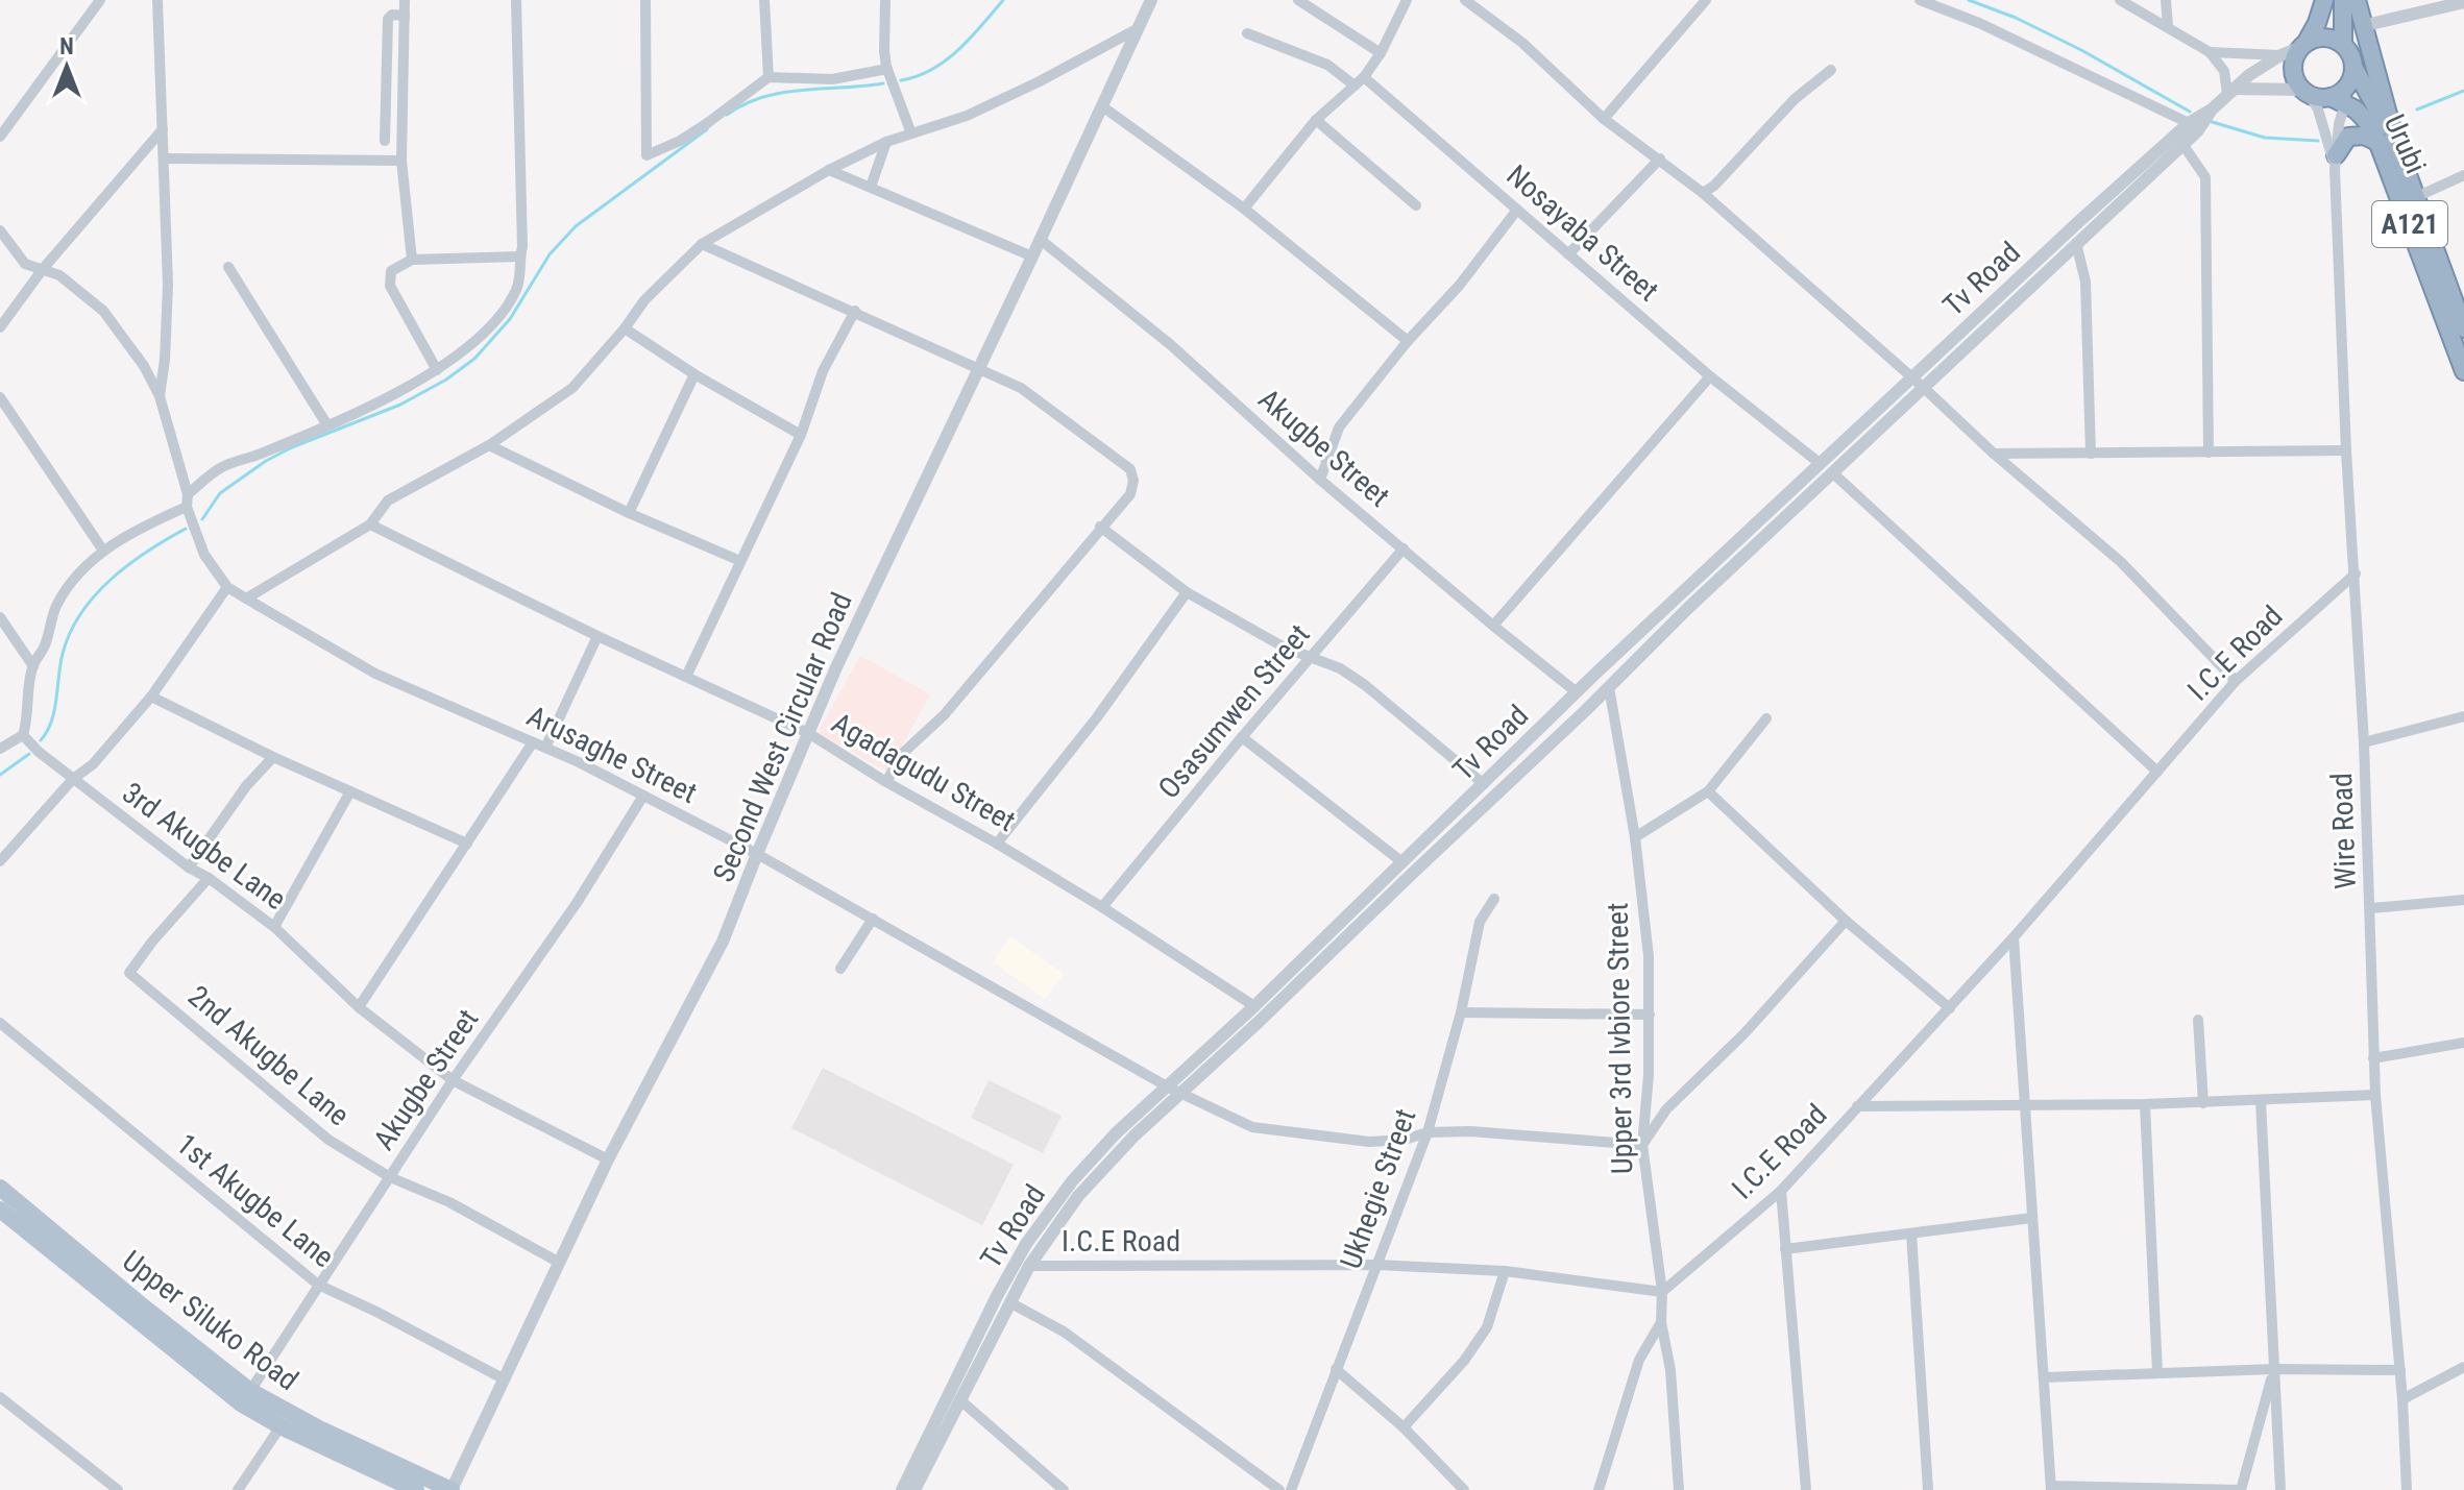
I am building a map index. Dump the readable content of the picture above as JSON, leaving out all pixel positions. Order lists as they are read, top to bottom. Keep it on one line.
{"streets":{"highway":["Urubi","A121"],"main road":["Upper Siluko Road"],"street":["Nosayaba Street","Tv Road","Akugbe Street","I.C.E Road","Osasumwen Street","Second West Circular Road","Arusaghe Street","Agadagudu Street","Wire Road","3rd Akugbe Lane","Upper 3rd Ivbiore Street","2nd Akugbe Lane","Ukhegie Street","1st Akugbe Lane"]},"crossings":[["Urubi","A121"],["Urubi","Tv Road"],["Urubi","Wire Road"],["A121","Tv Road"],["A121","Wire Road"],["Nosayaba Street","Tv Road"],["Nosayaba Street","I.C.E Road"],["Tv Road","Akugbe Street"],["Tv Road","I.C.E Road"],["Tv Road","Arusaghe Street"],["Tv Road","Agadagudu Street"],["Tv Road","Wire Road"],["Tv Road","Upper 3rd Ivbiore Street"],["Akugbe Street","Osasumwen Street"],["Akugbe Street","Second West Circular Road"],["Akugbe Street","Arusaghe Street"],["Akugbe Street","3rd Akugbe Lane"],["Akugbe Street","2nd Akugbe Lane"],["Akugbe Street","1st Akugbe Lane"],["Akugbe Street","Upper Siluko Road"],["I.C.E Road","Wire Road"],["I.C.E Road","Upper 3rd Ivbiore Street"],["I.C.E Road","Ukhegie Street"],["Osasumwen Street","Agadagudu Street"],["Second West Circular Road","Arusaghe Street"],["Second West Circular Road","Agadagudu Street"],["Second West Circular Road","3rd Akugbe Lane"],["Second West Circular Road","2nd Akugbe Lane"],["Second West Circular Road","1st Akugbe Lane"],["Second West Circular Road","Upper Siluko Road"],["Arusaghe Street","Upper 3rd Ivbiore Street"],["Arusaghe Street","Ukhegie Street"],["3rd Akugbe Lane","2nd Akugbe Lane"]],"north":"top"}
